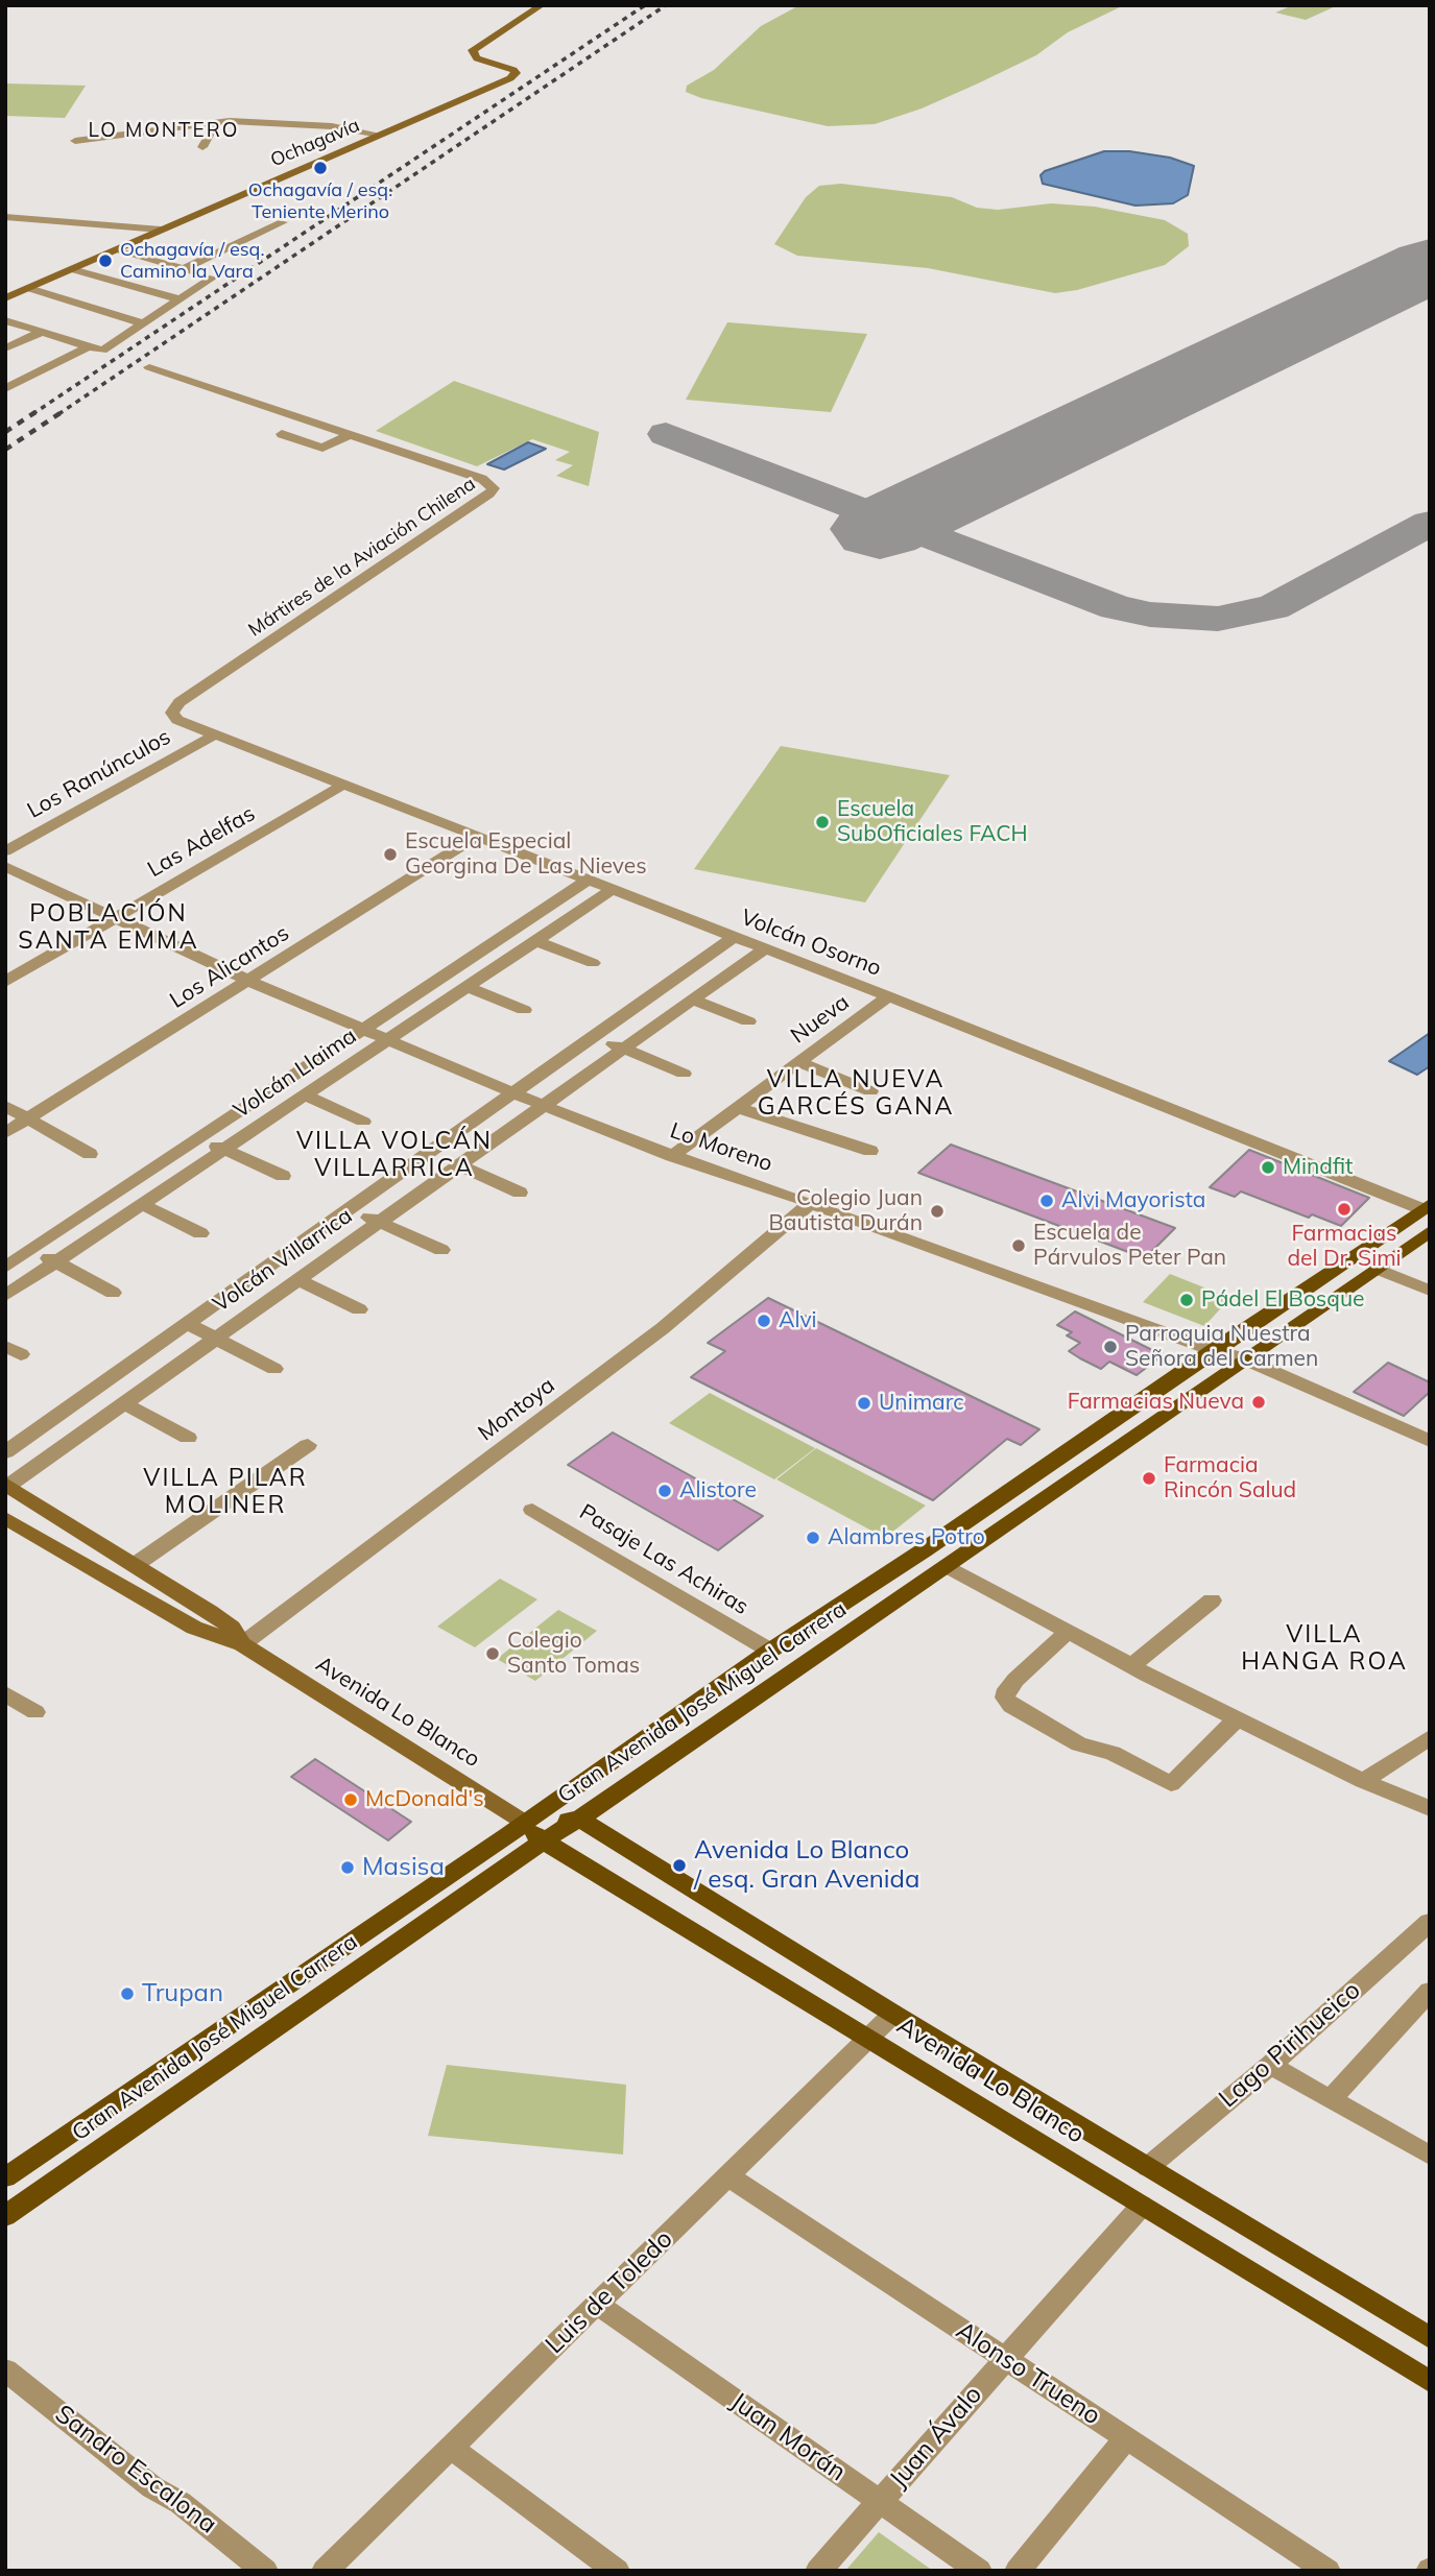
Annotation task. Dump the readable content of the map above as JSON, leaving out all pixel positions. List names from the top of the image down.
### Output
{
  "streets": {
    "main road": ["Ochagavía", "Gran Avenida José Miguel Carrera", "Avenida Lo Blanco"],
    "street": [
      "Mártires de la Aviación Chilena",
      "Los Ranúnculos",
      "Las Adelfas",
      "Volcán Osorno",
      "Los Alicantos",
      "Nueva",
      "Volcán Llaima",
      "Lo Moreno",
      "Volcán Villarrica",
      "Montoya",
      "Pasaje Las Achiras",
      "Lago Pirihueico",
      "Luis de Toledo",
      "Alonso Trueno",
      "Juan Morán",
      "Juan Ávalo",
      "Sandro Escalona"
    ]
  },
  "crossings": [
    ["Mártires de la Aviación Chilena", "Volcán Osorno"],
    ["Los Ranúnculos", "Volcán Osorno"],
    ["Las Adelfas", "Volcán Osorno"],
    ["Las Adelfas", "Lo Moreno"],
    ["Volcán Osorno", "Los Alicantos"],
    ["Volcán Osorno", "Nueva"],
    ["Volcán Osorno", "Volcán Llaima"],
    ["Volcán Osorno", "Volcán Villarrica"],
    ["Volcán Osorno", "Gran Avenida José Miguel Carrera"],
    ["Los Alicantos", "Lo Moreno"],
    ["Nueva", "Lo Moreno"],
    ["Volcán Llaima", "Lo Moreno"],
    ["Lo Moreno", "Volcán Villarrica"],
    ["Lo Moreno", "Montoya"],
    ["Lo Moreno", "Gran Avenida José Miguel Carrera"],
    ["Volcán Villarrica", "Avenida Lo Blanco"],
    ["Montoya", "Avenida Lo Blanco"],
    ["Pasaje Las Achiras", "Gran Avenida José Miguel Carrera"],
    ["Gran Avenida José Miguel Carrera", "Avenida Lo Blanco"],
    ["Avenida Lo Blanco", "Lago Pirihueico"],
    ["Avenida Lo Blanco", "Luis de Toledo"],
    ["Avenida Lo Blanco", "Juan Ávalo"],
    ["Luis de Toledo", "Alonso Trueno"],
    ["Luis de Toledo", "Juan Morán"],
    ["Alonso Trueno", "Juan Ávalo"],
    ["Juan Morán", "Juan Ávalo"]
  ],
  "districts": [
    "LO MONTERO",
    "POBLACIÓN SANTA EMMA",
    "VILLA NUEVA GARCÉS GANA",
    "VILLA VOLCÁN VILLARRICA",
    "VILLA PILAR MOLINER",
    "VILLA HANGA ROA"
  ],
  "places": [
    "Ochagavía / esq. Teniente Merino",
    "Ochagavía / esq. Camino la Vara",
    "Escuela SubOficiales FACH",
    "Escuela Especial Georgina De Las Nieves",
    "Mindfit",
    "Alvi Mayorista",
    "Farmacias del Dr. Simi",
    "Colegio Juan Bautista Durán",
    "Escuela de Párvulos Peter Pan",
    "Pádel El Bosque",
    "Alvi",
    "Parroquia Nuestra Señora del Carmen",
    "Farmacias Nueva",
    "Unimarc",
    "Farmacia Rincón Salud",
    "Alistore",
    "Alambres Potro",
    "Colegio Santo Tomas",
    "McDonald's",
    "Avenida Lo Blanco / esq. Gran Avenida",
    "Masisa",
    "Trupan"
  ]
}
